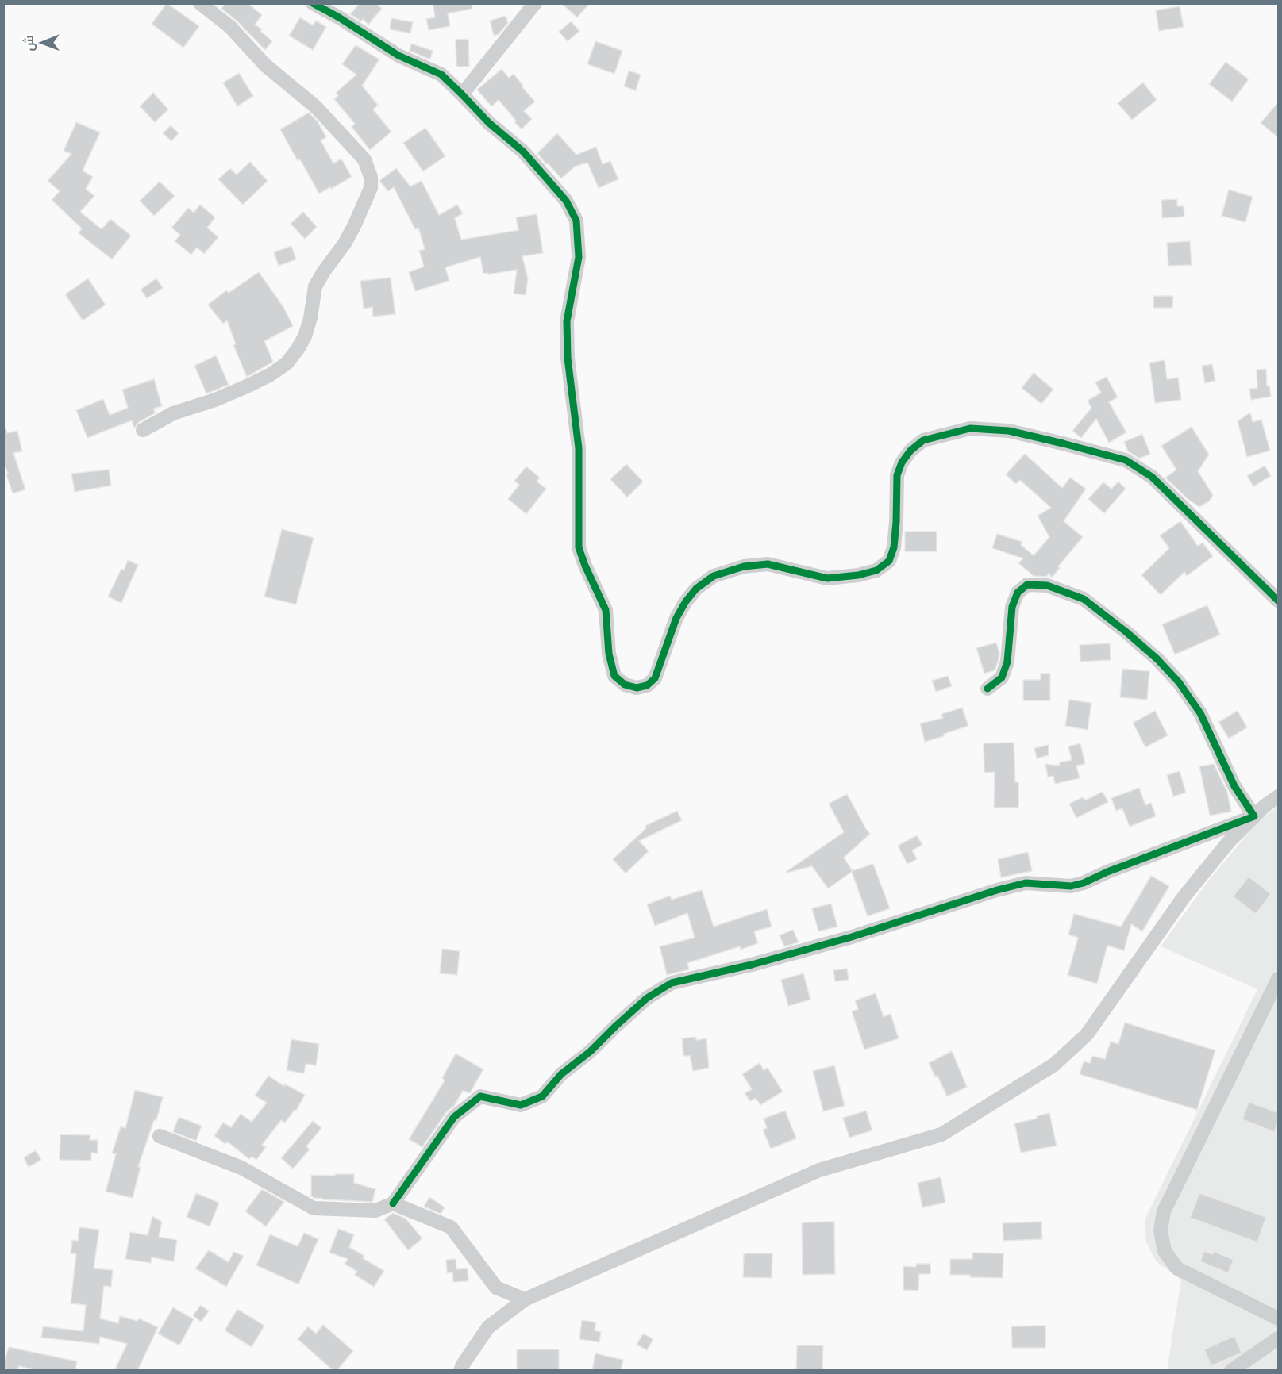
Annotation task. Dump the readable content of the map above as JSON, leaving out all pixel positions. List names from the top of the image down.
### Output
{
  "north": "left"
}
